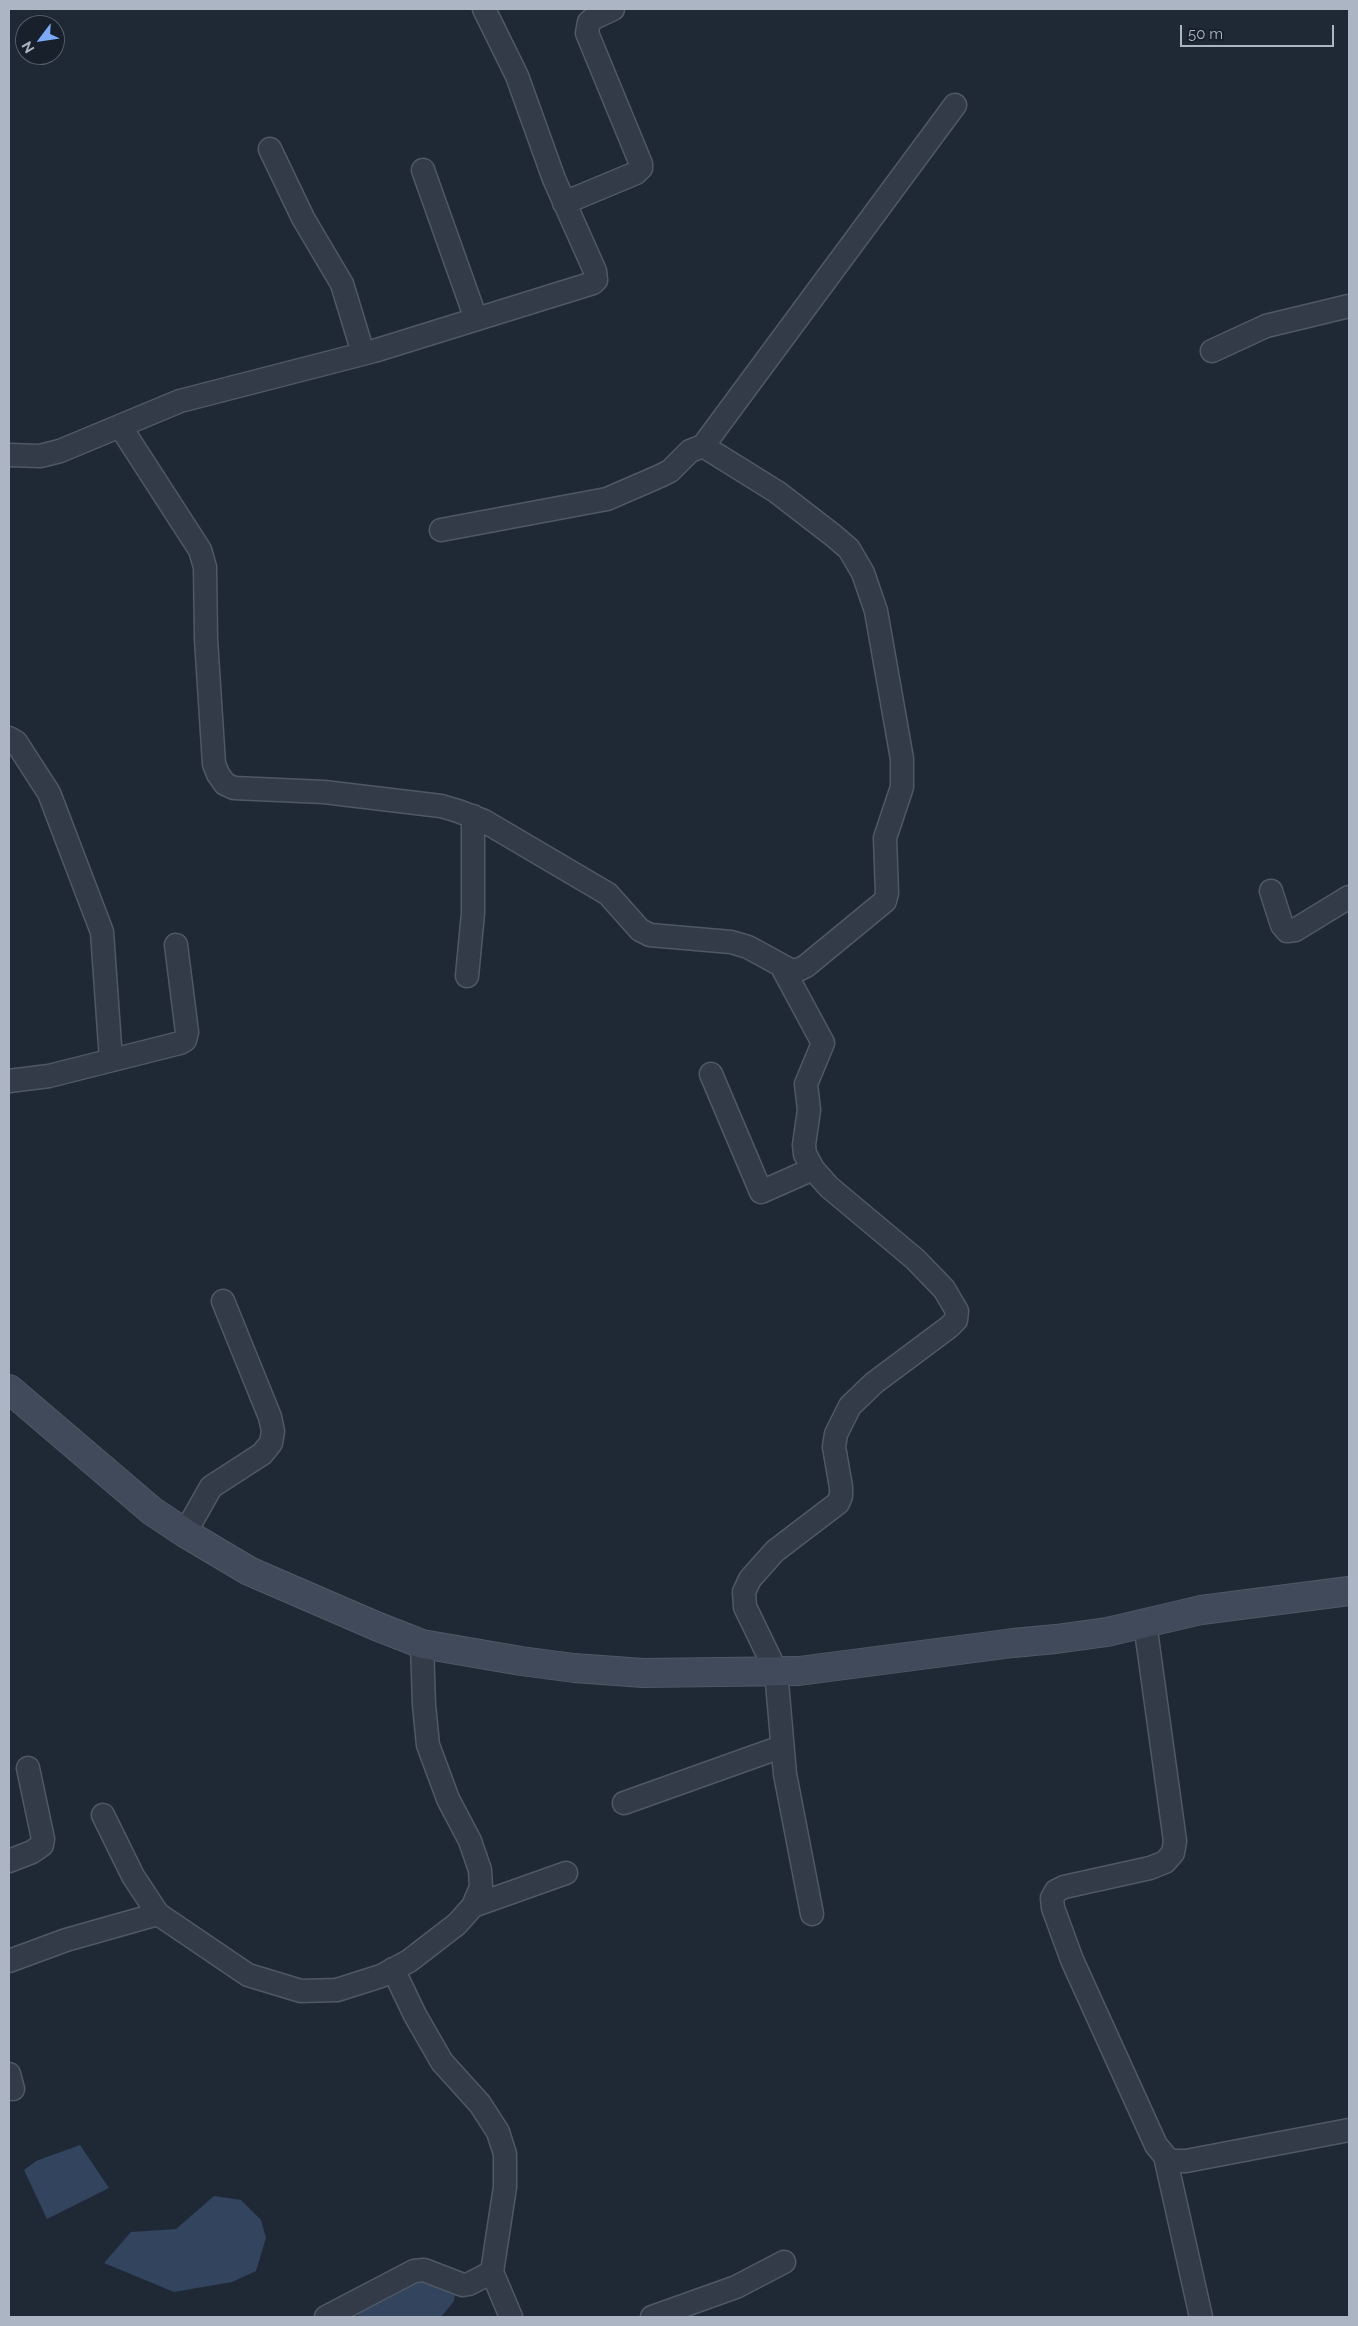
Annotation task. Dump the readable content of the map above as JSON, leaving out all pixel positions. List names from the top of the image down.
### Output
{
  "scale_bar": "50 m",
  "north": "bottom left"
}
